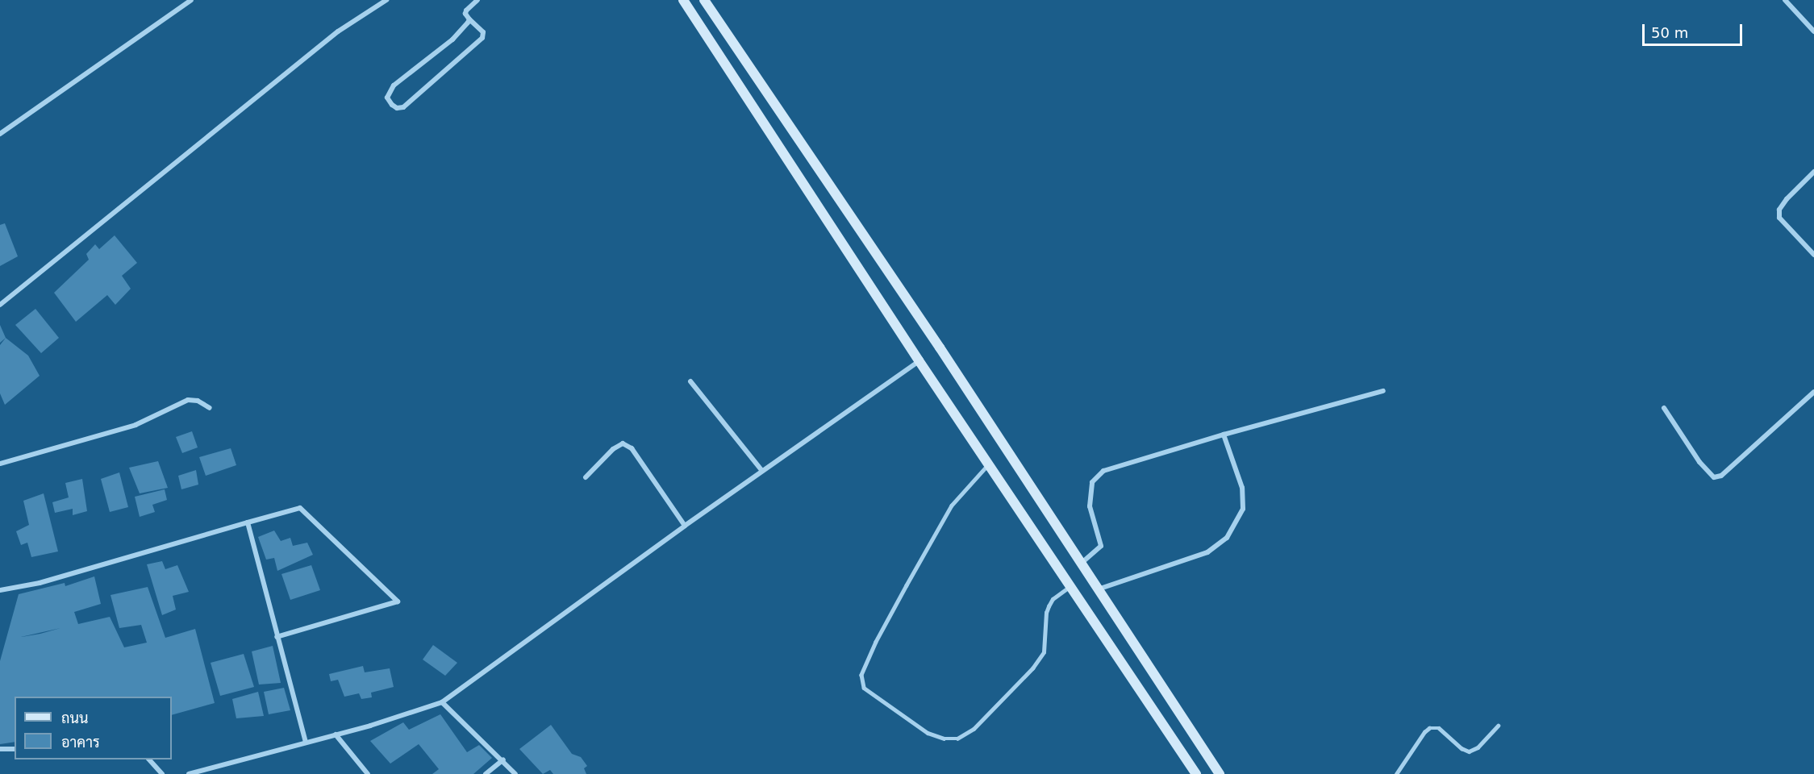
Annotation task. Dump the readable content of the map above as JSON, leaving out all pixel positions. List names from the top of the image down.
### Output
{
  "legend": ["ถนน", "อาคาร"],
  "scale_bar": "50 m"
}
